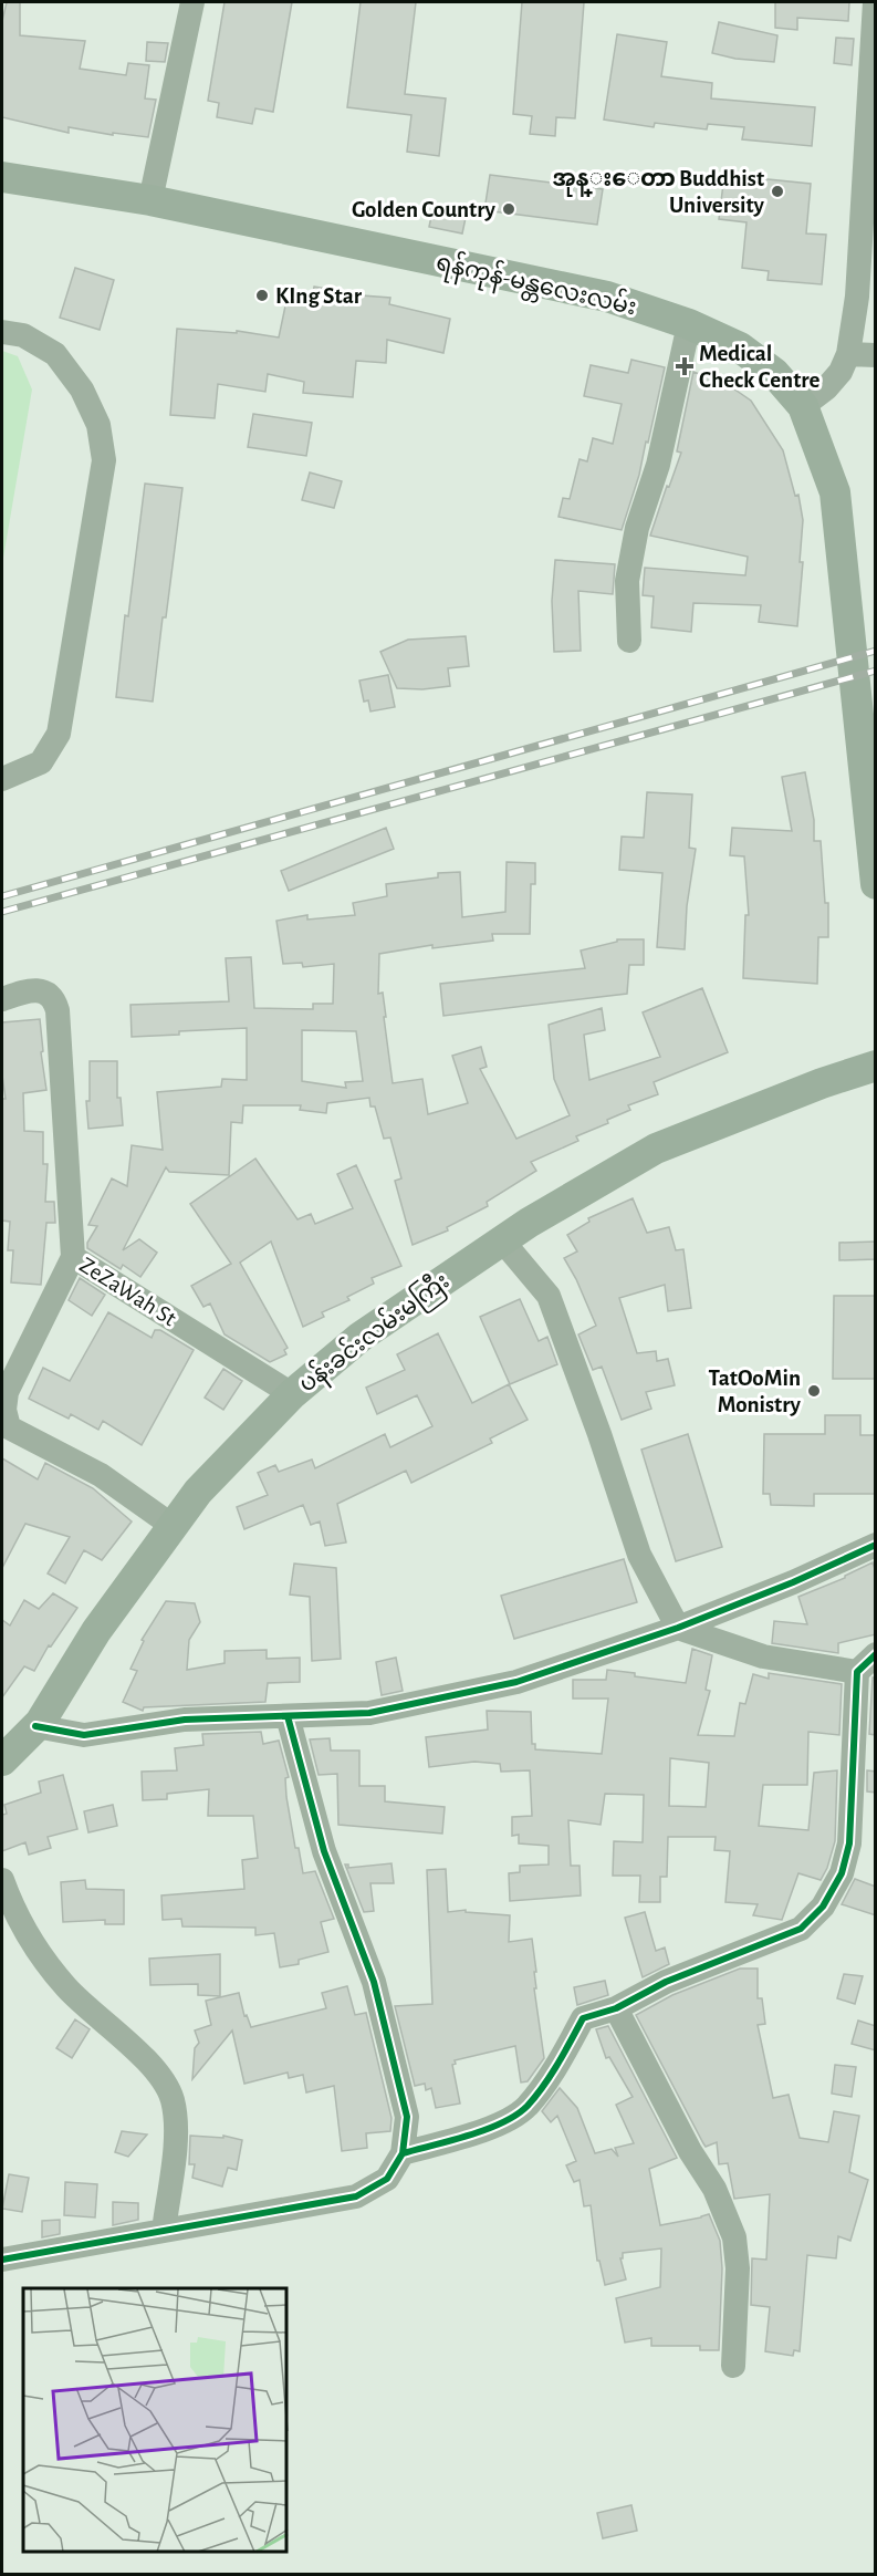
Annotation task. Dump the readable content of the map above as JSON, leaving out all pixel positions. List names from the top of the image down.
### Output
{
  "streets": {
    "main road": ["ရန်ကုန်-မန္တလေးလမ်း", "ပန်းခင်းလမ်းမကြီး"],
    "street": ["ZeZaWah St"]
  },
  "crossings": [
    ["ZeZaWah St", "ပန်းခင်းလမ်းမကြီး"]
  ],
  "places": {
    "other": [
      "အုန္းေတာ Buddhist University",
      "Golden Country",
      "KIng Star",
      "TatOoMin Monistry"
    ],
    "health": ["Medical Check Centre"]
  }
}
